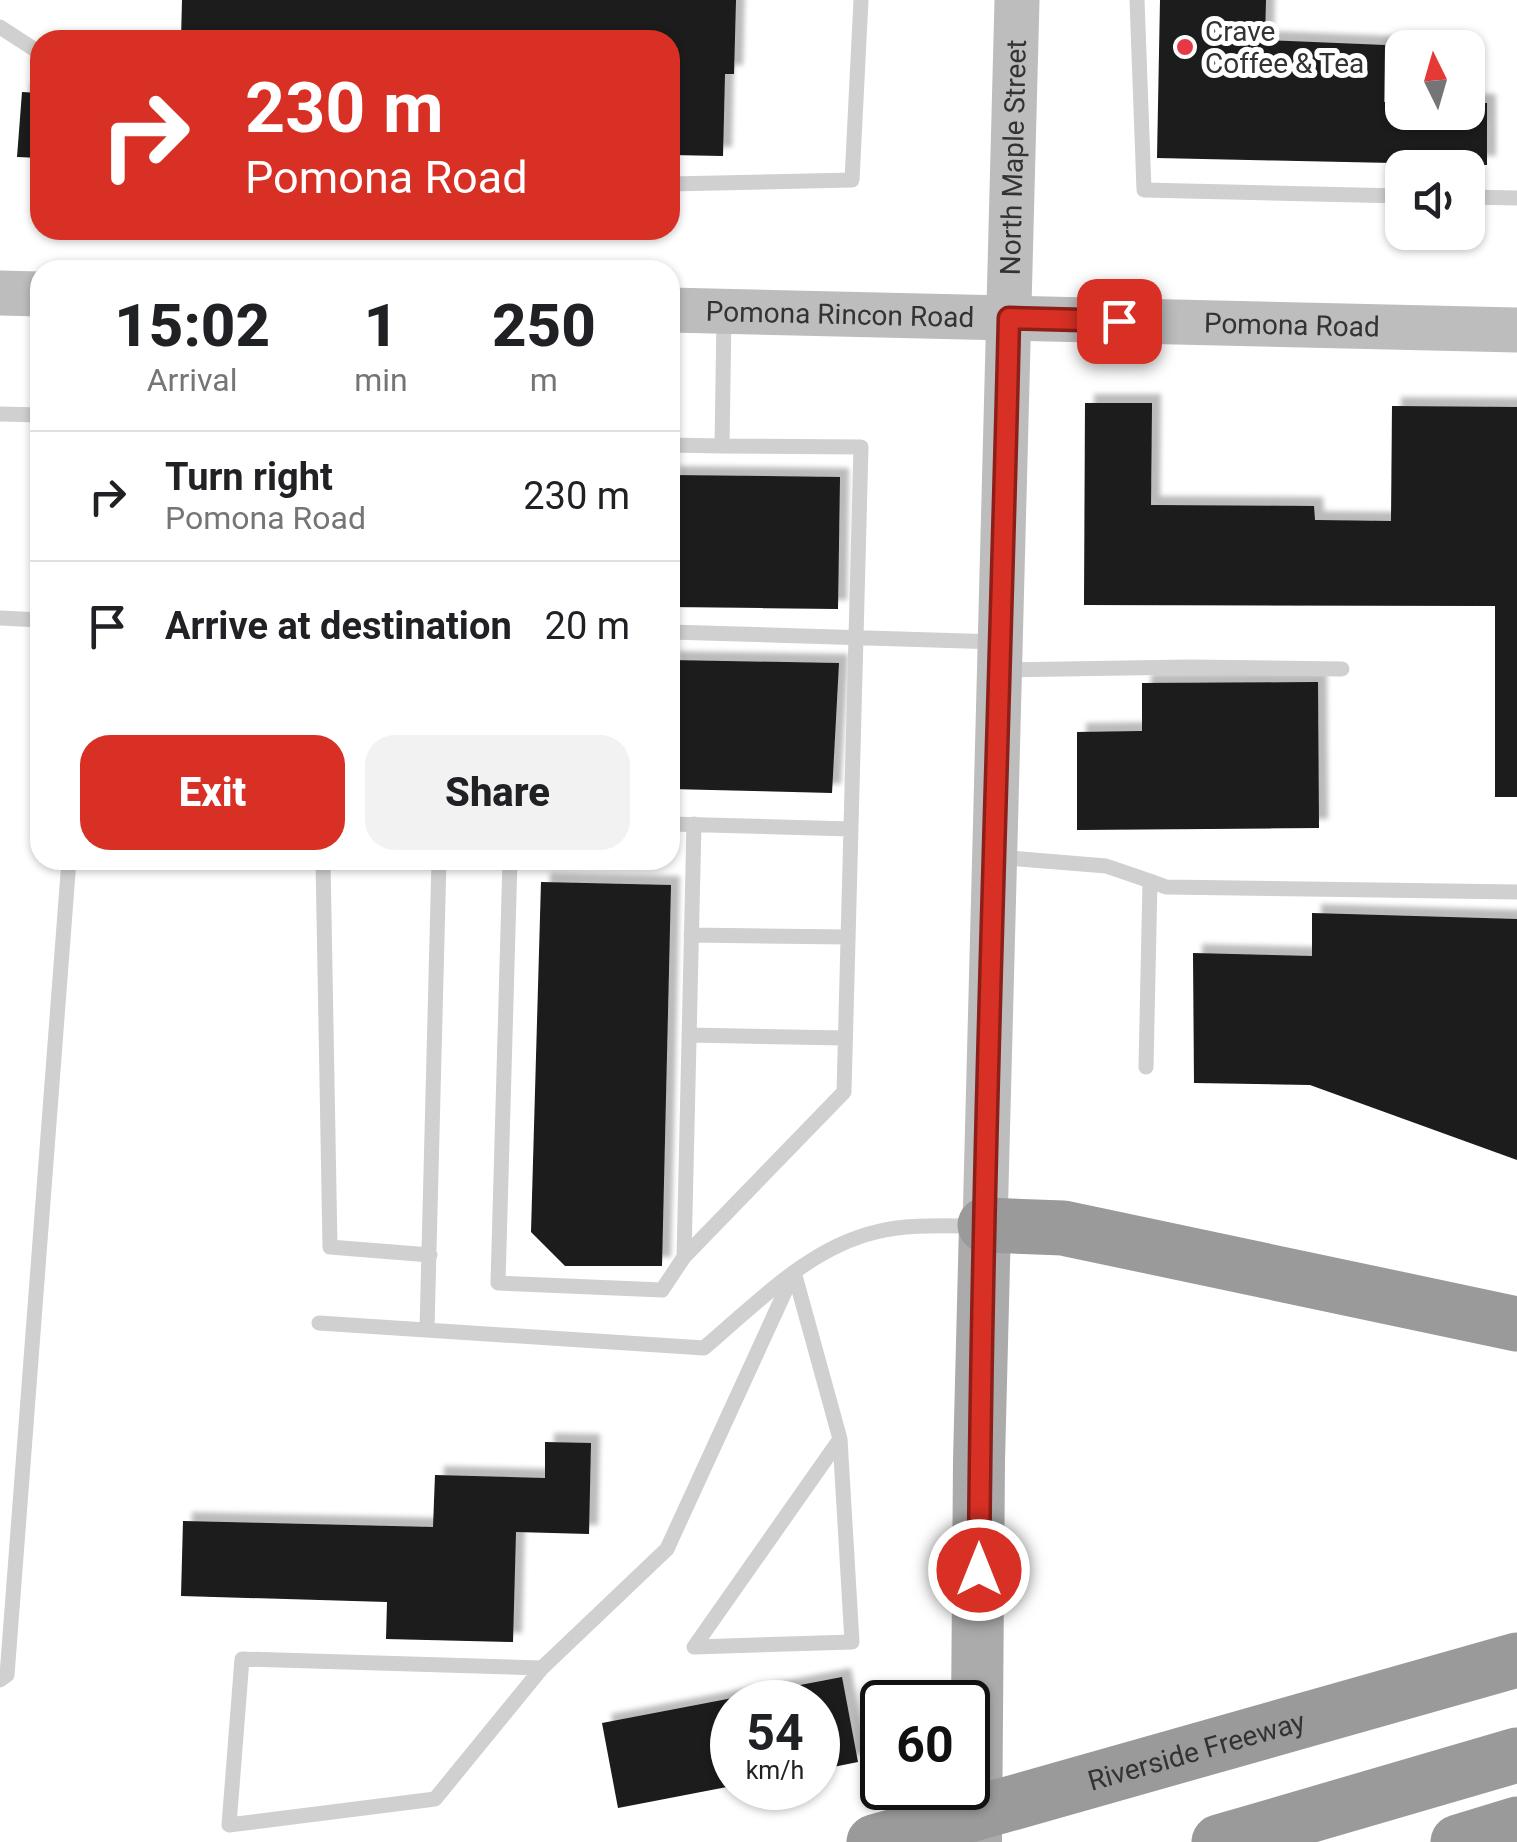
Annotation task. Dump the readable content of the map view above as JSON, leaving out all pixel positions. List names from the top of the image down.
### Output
{
  "streets": {
    "highway": ["Riverside Freeway"],
    "main road": ["North Maple Street", "Pomona Rincon Road", "Pomona Road"]
  },
  "crossings": [
    ["North Maple Street", "Pomona Rincon Road"],
    ["North Maple Street", "Pomona Road"],
    ["Pomona Rincon Road", "Pomona Road"]
  ],
  "places": ["Crave Coffee & Tea"],
  "north": "top",
  "page": {
    "turn": ["230 m", "Pomona Road"],
    "eta": [
      "15:02",
      "Arrival",
      "1",
      "min",
      "250",
      "m"
    ],
    "list": [
      {
        "name": "Turn right",
        "note": "Pomona Road",
        "value": "230 m"
      },
      {
        "name": "Arrive at destination",
        "value": "20 m"
      }
    ],
    "buttons": ["Exit", "Share"],
    "speed": "54 km/h",
    "limit": "60"
  }
}
